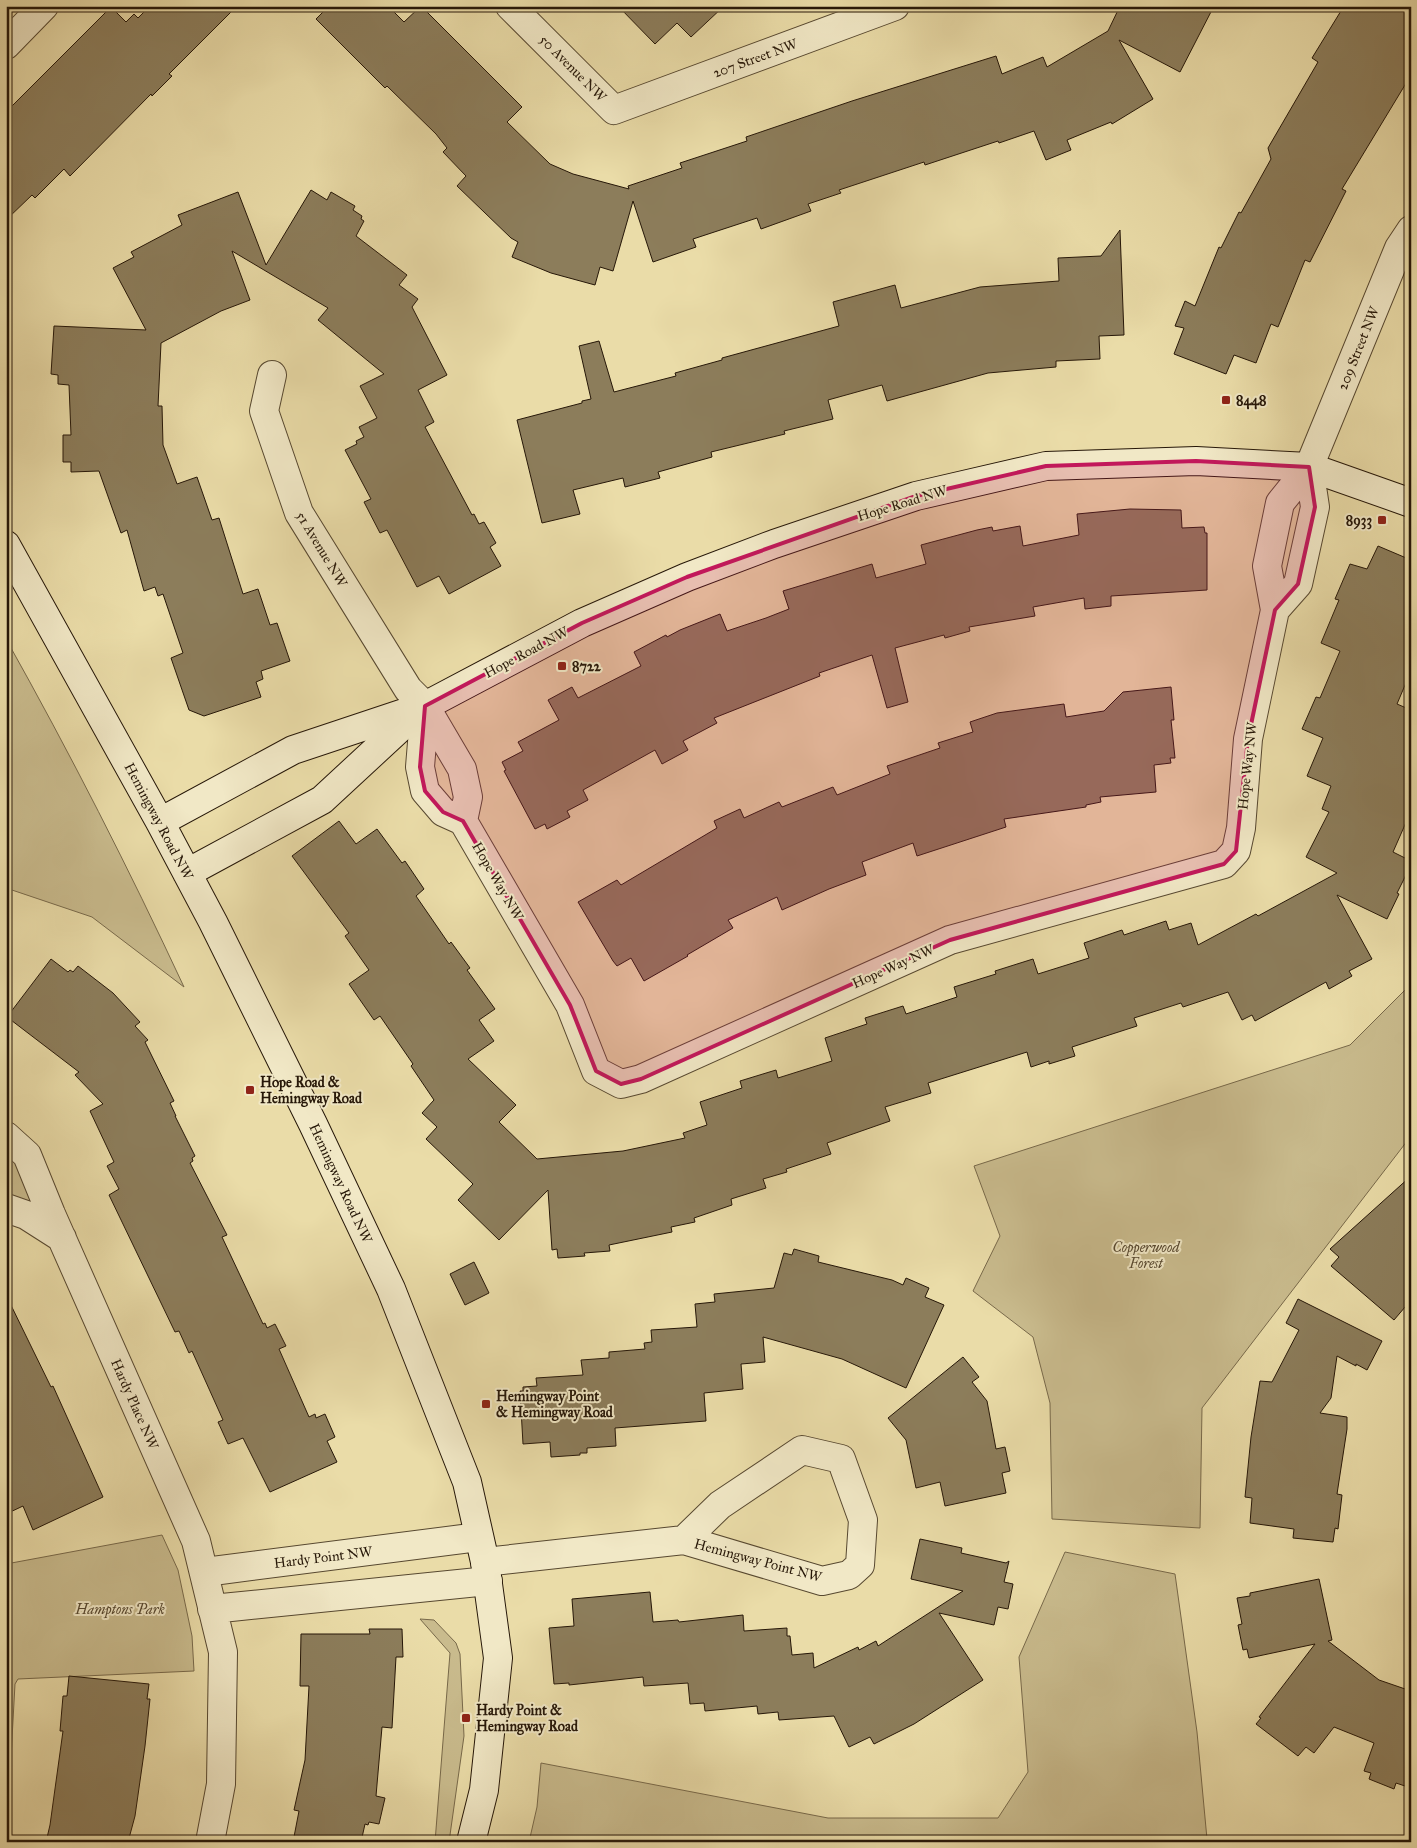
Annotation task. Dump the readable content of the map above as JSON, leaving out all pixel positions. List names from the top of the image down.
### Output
{
  "streets": {
    "street": [
      "207 Street NW",
      "50 Avenue NW",
      "209 Street NW",
      "Hope Road NW",
      "51 Avenue NW",
      "Hope Way NW",
      "Hemingway Road NW",
      "Hardy Place NW",
      "Hardy Point NW",
      "Hemingway Point NW"
    ]
  },
  "crossings": [
    ["207 Street NW", "50 Avenue NW"],
    ["209 Street NW", "Hope Road NW"],
    ["209 Street NW", "Hope Way NW"],
    ["Hope Road NW", "51 Avenue NW"],
    ["Hope Road NW", "Hope Way NW"],
    ["Hope Road NW", "Hemingway Road NW"],
    ["Hemingway Road NW", "Hardy Point NW"],
    ["Hemingway Road NW", "Hemingway Point NW"],
    ["Hardy Place NW", "Hardy Point NW"],
    ["Hardy Point NW", "Hemingway Point NW"]
  ],
  "parks": ["Copperwood Forest", "Hamptons Park"],
  "places": {
    "transit": [
      "8448",
      "8933",
      "8722",
      "Hope Road & Hemingway Road",
      "Hemingway Point & Hemingway Road",
      "Hardy Point & Hemingway Road"
    ]
  }
}
